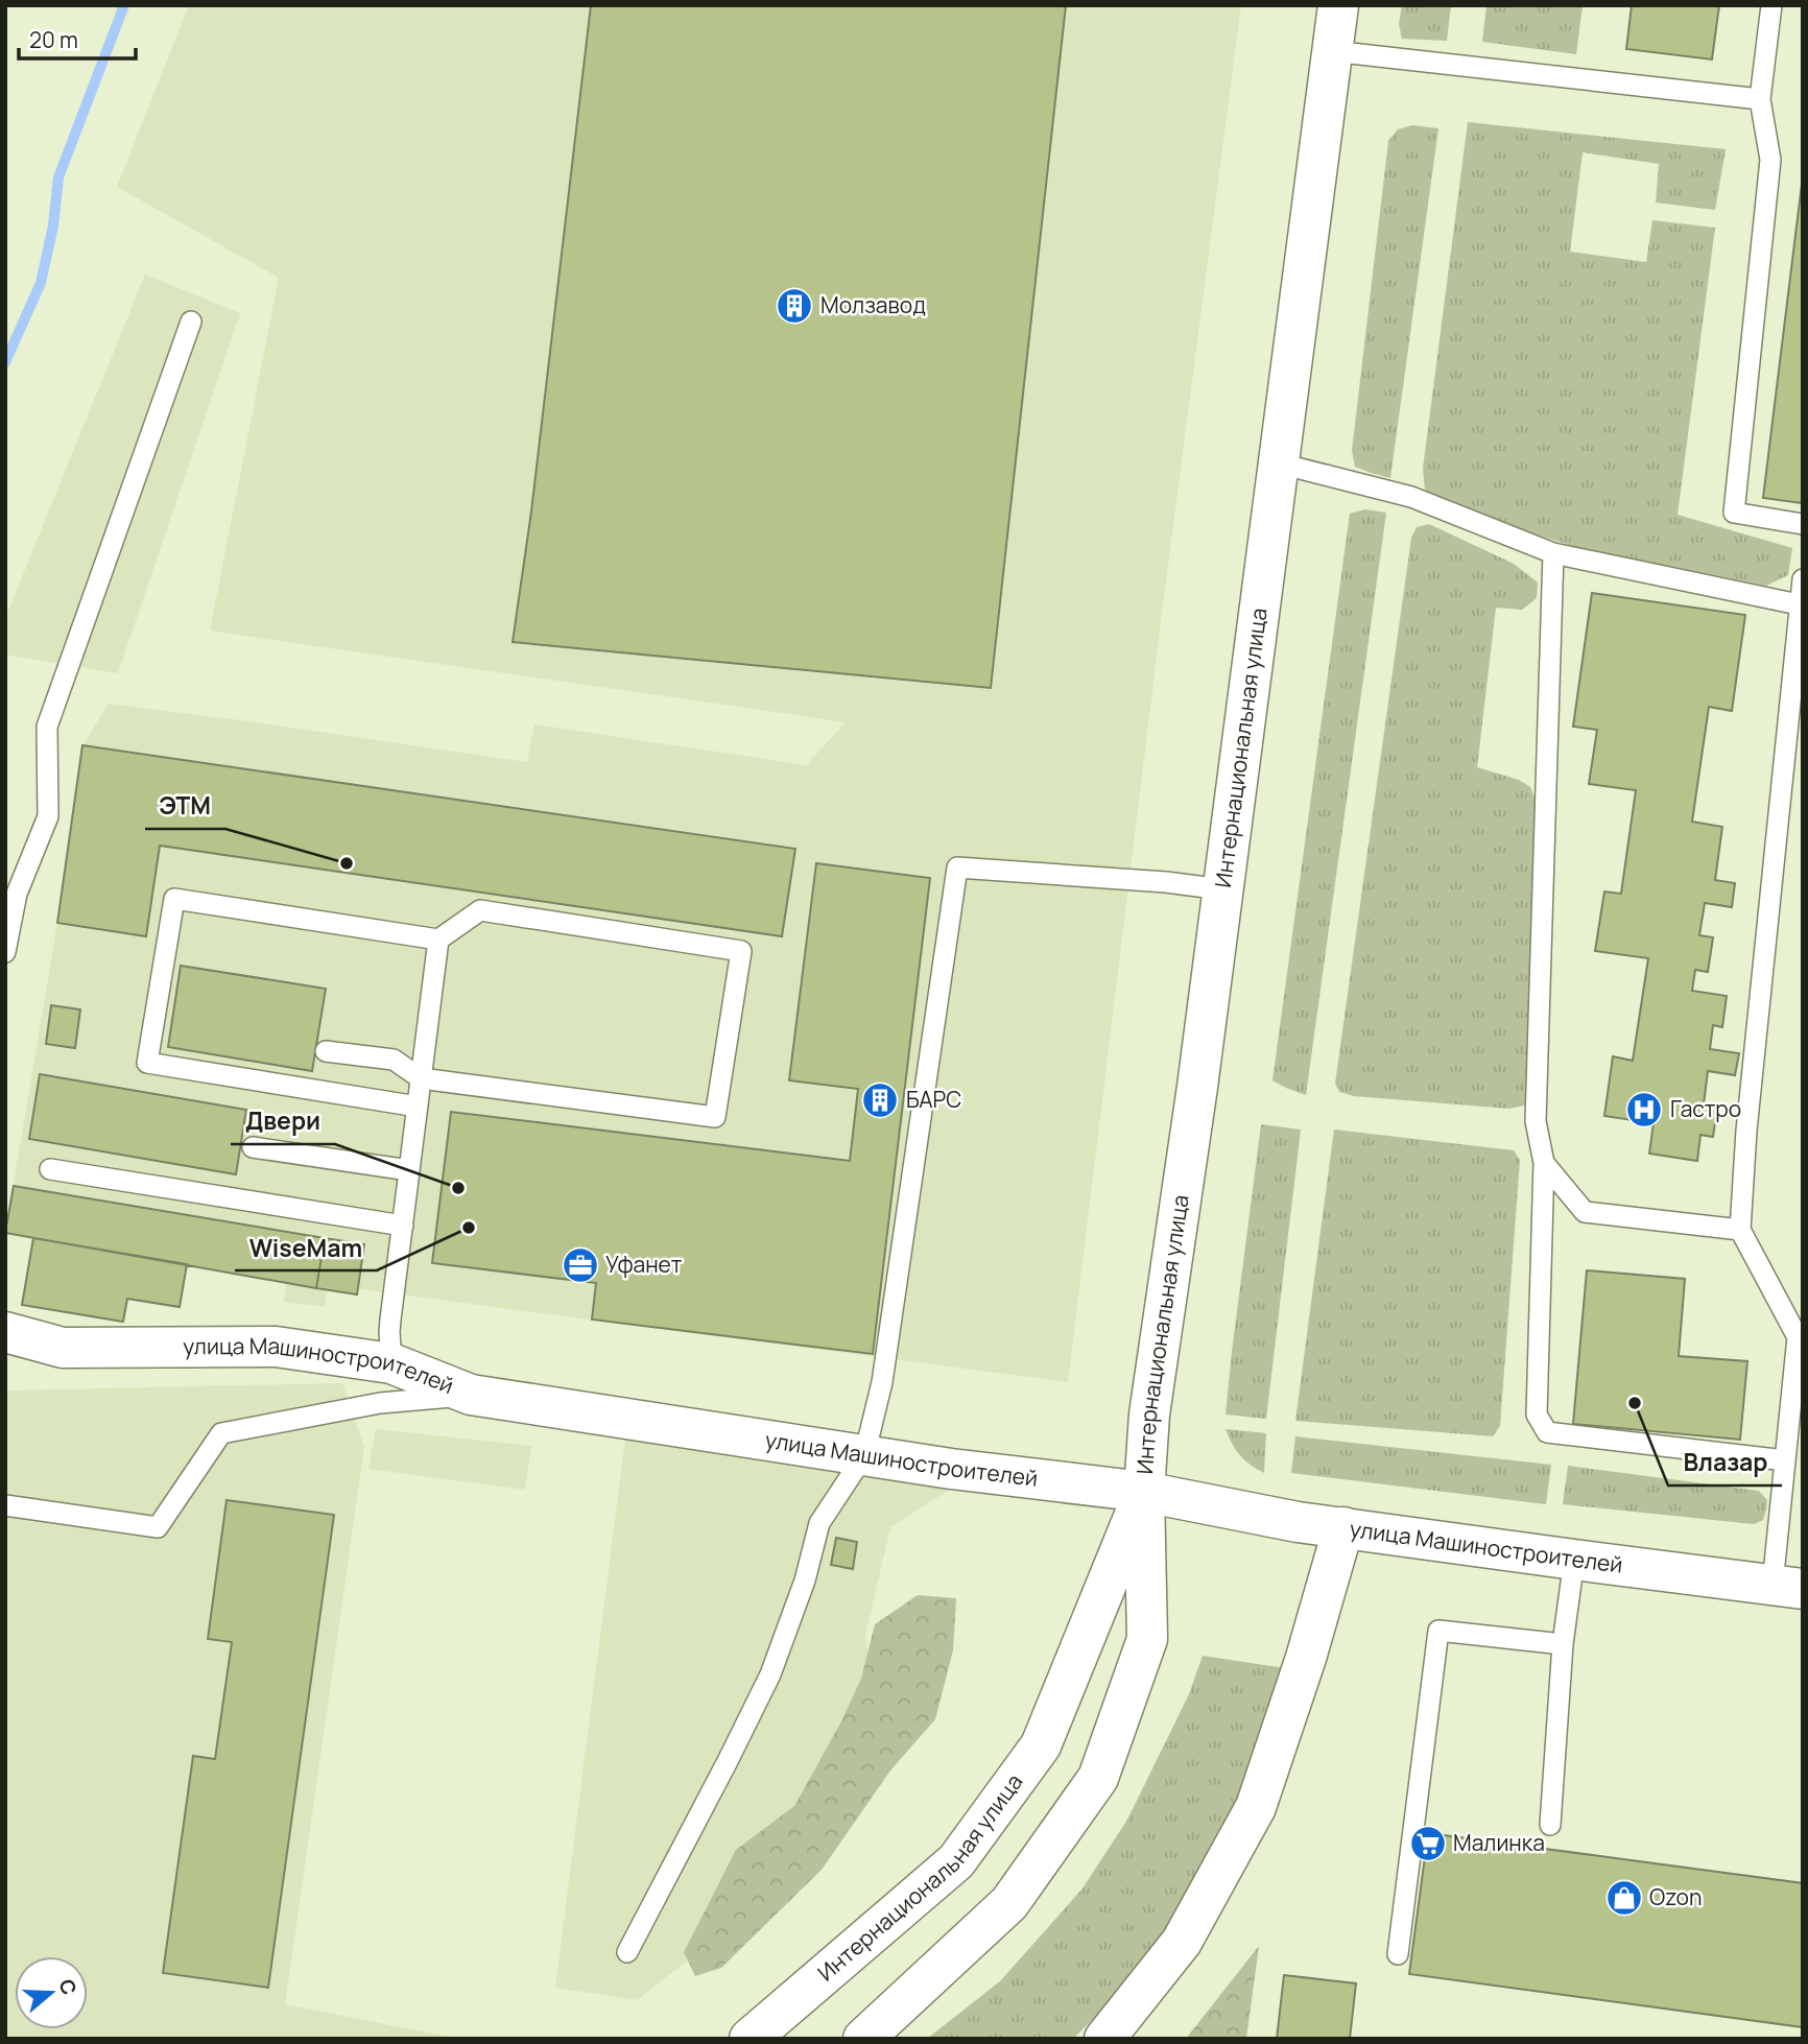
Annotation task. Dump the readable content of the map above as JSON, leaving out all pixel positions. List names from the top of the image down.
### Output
{
  "streets": {
    "main road": ["Интернациональная улица", "улица Машиностроителей"]
  },
  "crossings": [
    ["Интернациональная улица", "улица Машиностроителей"]
  ],
  "places": {
    "building": ["Молзавод", "БАРС"],
    "other": [
      "ЭТМ",
      "Двери",
      "WiseMam",
      "Влазар"
    ],
    "hospital": ["Гастро"],
    "office": ["Уфанет"],
    "supermarket": ["Малинка"],
    "shop": ["Ozon"]
  },
  "scale_bar": "20 m",
  "north": "right"
}
